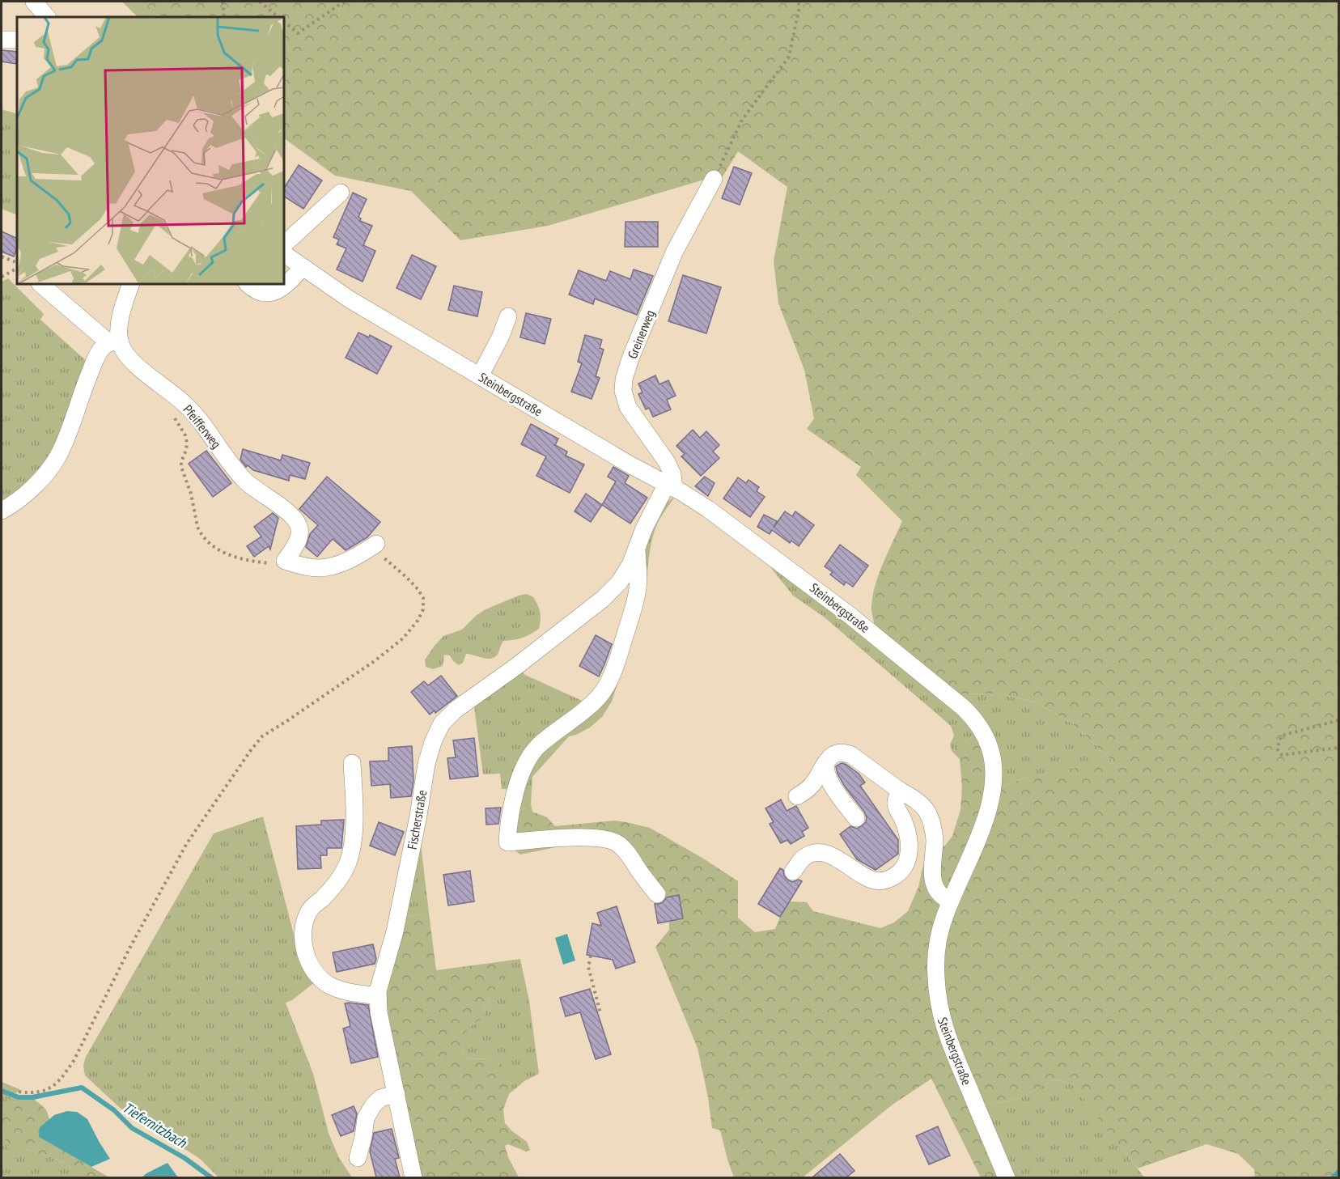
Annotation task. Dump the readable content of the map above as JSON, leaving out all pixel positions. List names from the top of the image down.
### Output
{
  "streets": {
    "street": [
      "Greinerweg",
      "Steinbergstraße",
      "Pfeifferweg",
      "Fischerstraße"
    ]
  },
  "crossings": [
    ["Greinerweg", "Steinbergstraße"],
    ["Greinerweg", "Fischerstraße"],
    ["Steinbergstraße", "Fischerstraße"]
  ],
  "water": ["Tiefernitzbach"]
}
